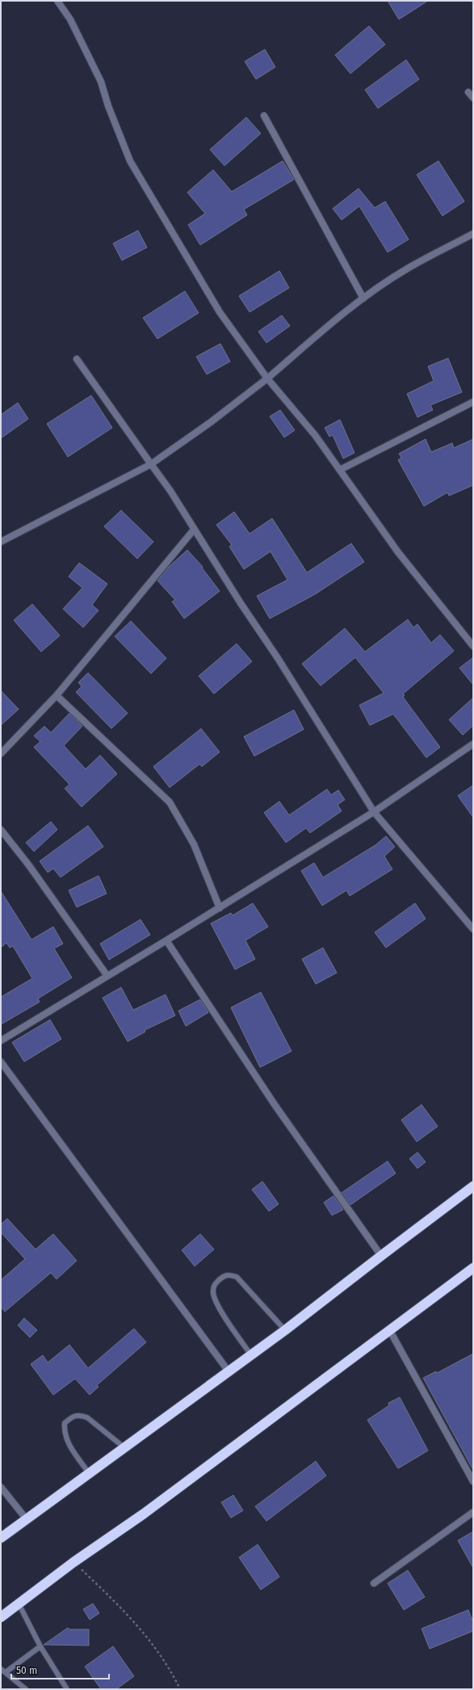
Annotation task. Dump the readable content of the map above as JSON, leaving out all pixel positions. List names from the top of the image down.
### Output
{
  "scale_bar": "50 m"
}
